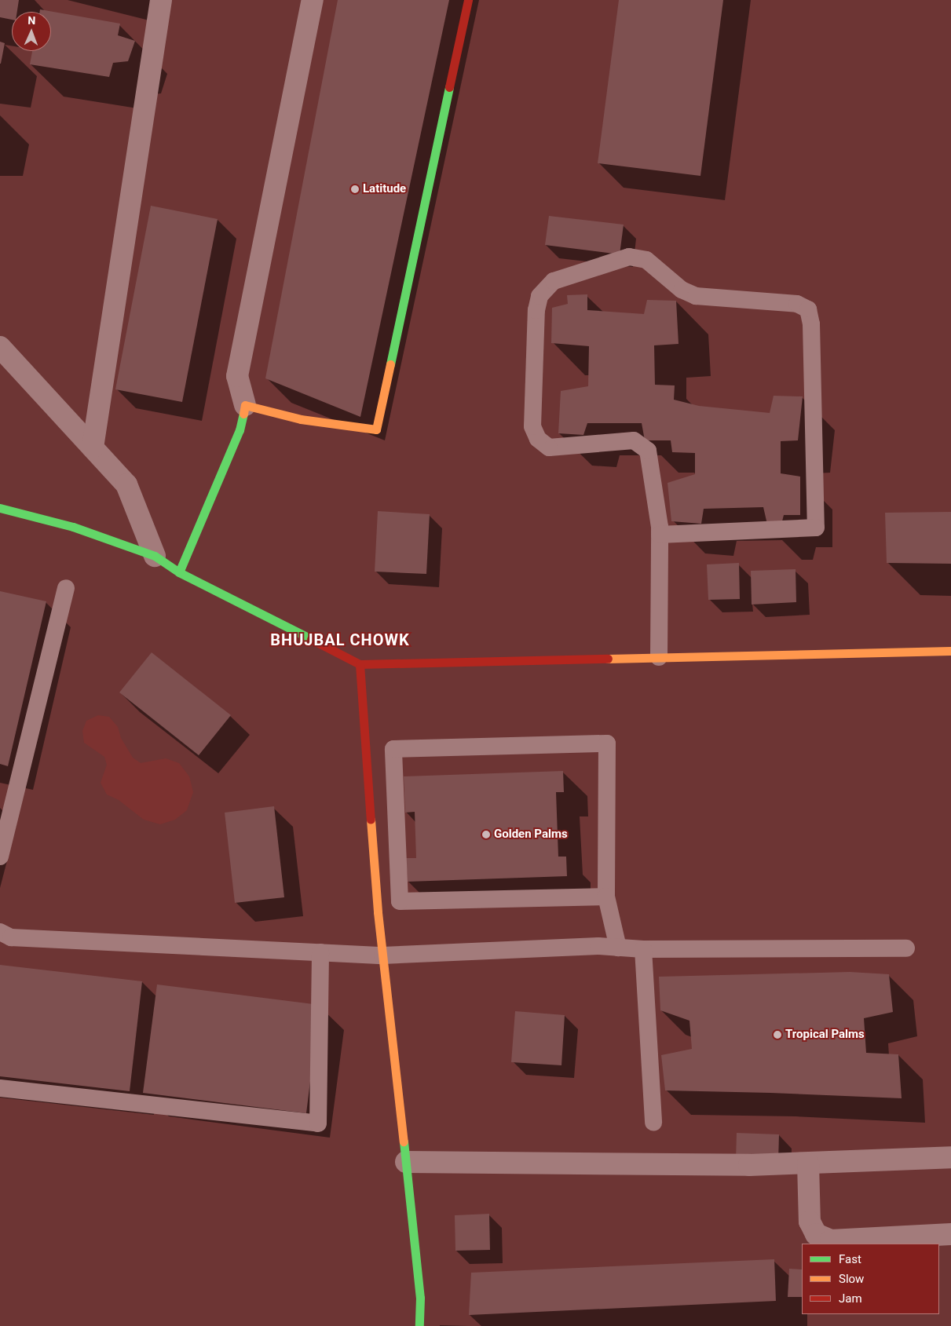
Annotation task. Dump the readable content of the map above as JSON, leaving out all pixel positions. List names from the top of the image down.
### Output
{
  "districts": ["BHUJBAL CHOWK"],
  "places": ["Latitude", "Golden Palms", "Tropical Palms"],
  "legend": ["Fast", "Slow", "Jam"],
  "north": "top"
}
